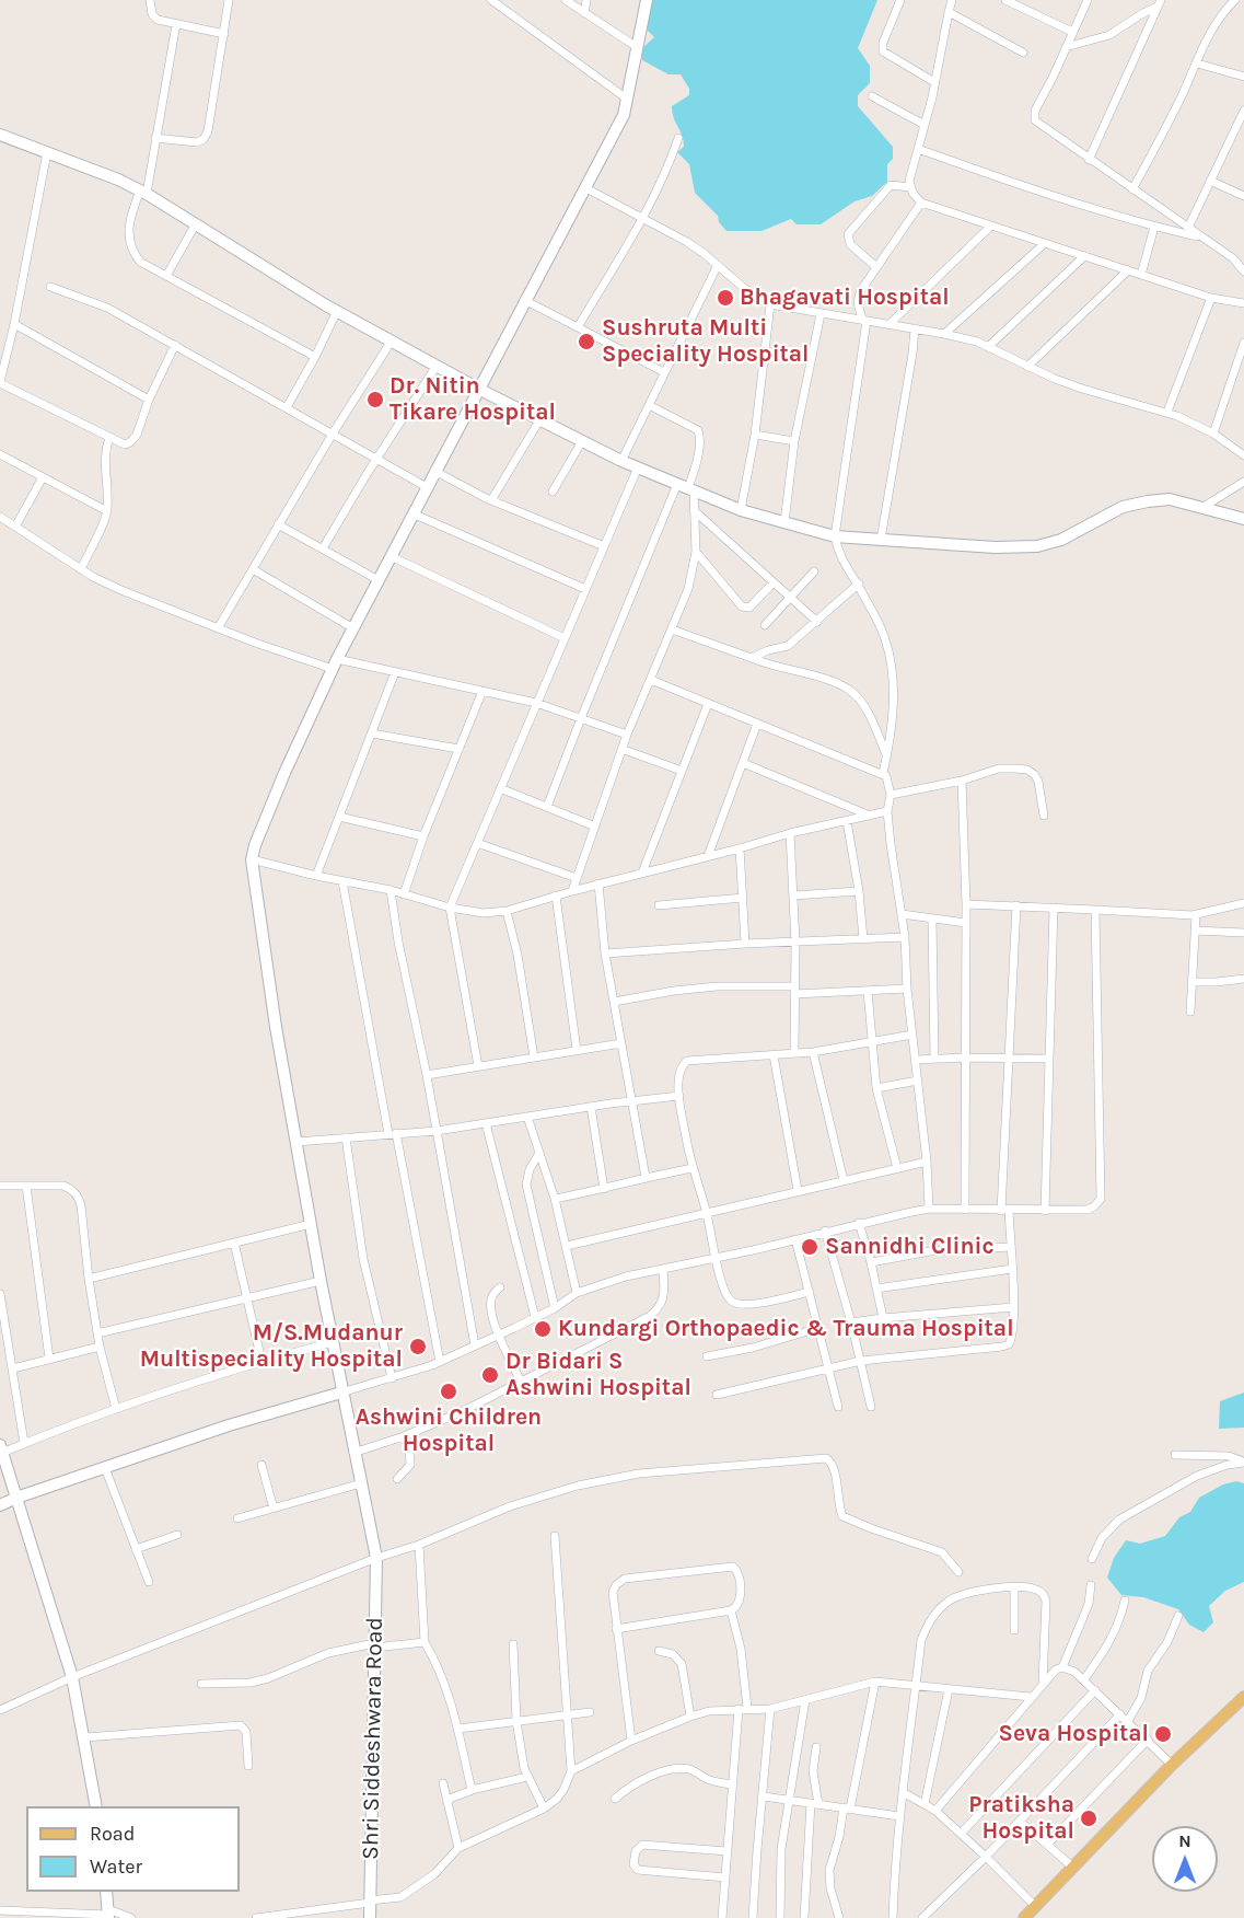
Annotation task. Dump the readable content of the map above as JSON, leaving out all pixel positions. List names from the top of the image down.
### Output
{
  "streets": {
    "street": ["Shri Siddeshwara Road"]
  },
  "places": [
    "Bhagavati Hospital",
    "Sushruta Multi Speciality Hospital",
    "Dr. Nitin Tikare Hospital",
    "Sannidhi Clinic",
    "Kundargi Orthopaedic & Trauma Hospital",
    "M/S.Mudanur Multispeciality Hospital",
    "Dr Bidari S Ashwini Hospital",
    "Ashwini Children Hospital",
    "Seva Hospital",
    "Pratiksha Hospital"
  ],
  "legend": ["Road", "Water"],
  "north": "top"
}
